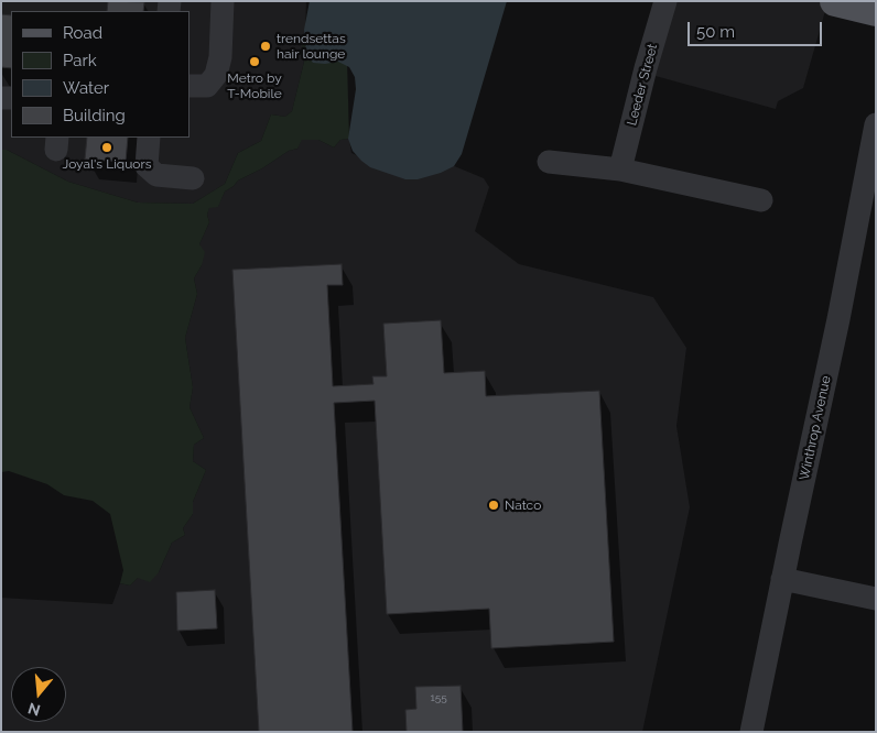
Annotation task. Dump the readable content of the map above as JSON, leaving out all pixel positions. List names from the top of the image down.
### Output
{
  "streets": {
    "street": ["Leeder Street", "Winthrop Avenue"]
  },
  "places": [
    "trendsettas hair lounge",
    "Metro by T-Mobile",
    "Joyal's Liquors",
    "Natco"
  ],
  "house_numbers": ["155"],
  "legend": [
    "Road",
    "Park",
    "Water",
    "Building"
  ],
  "scale_bar": "50 m",
  "north": "bottom"
}
